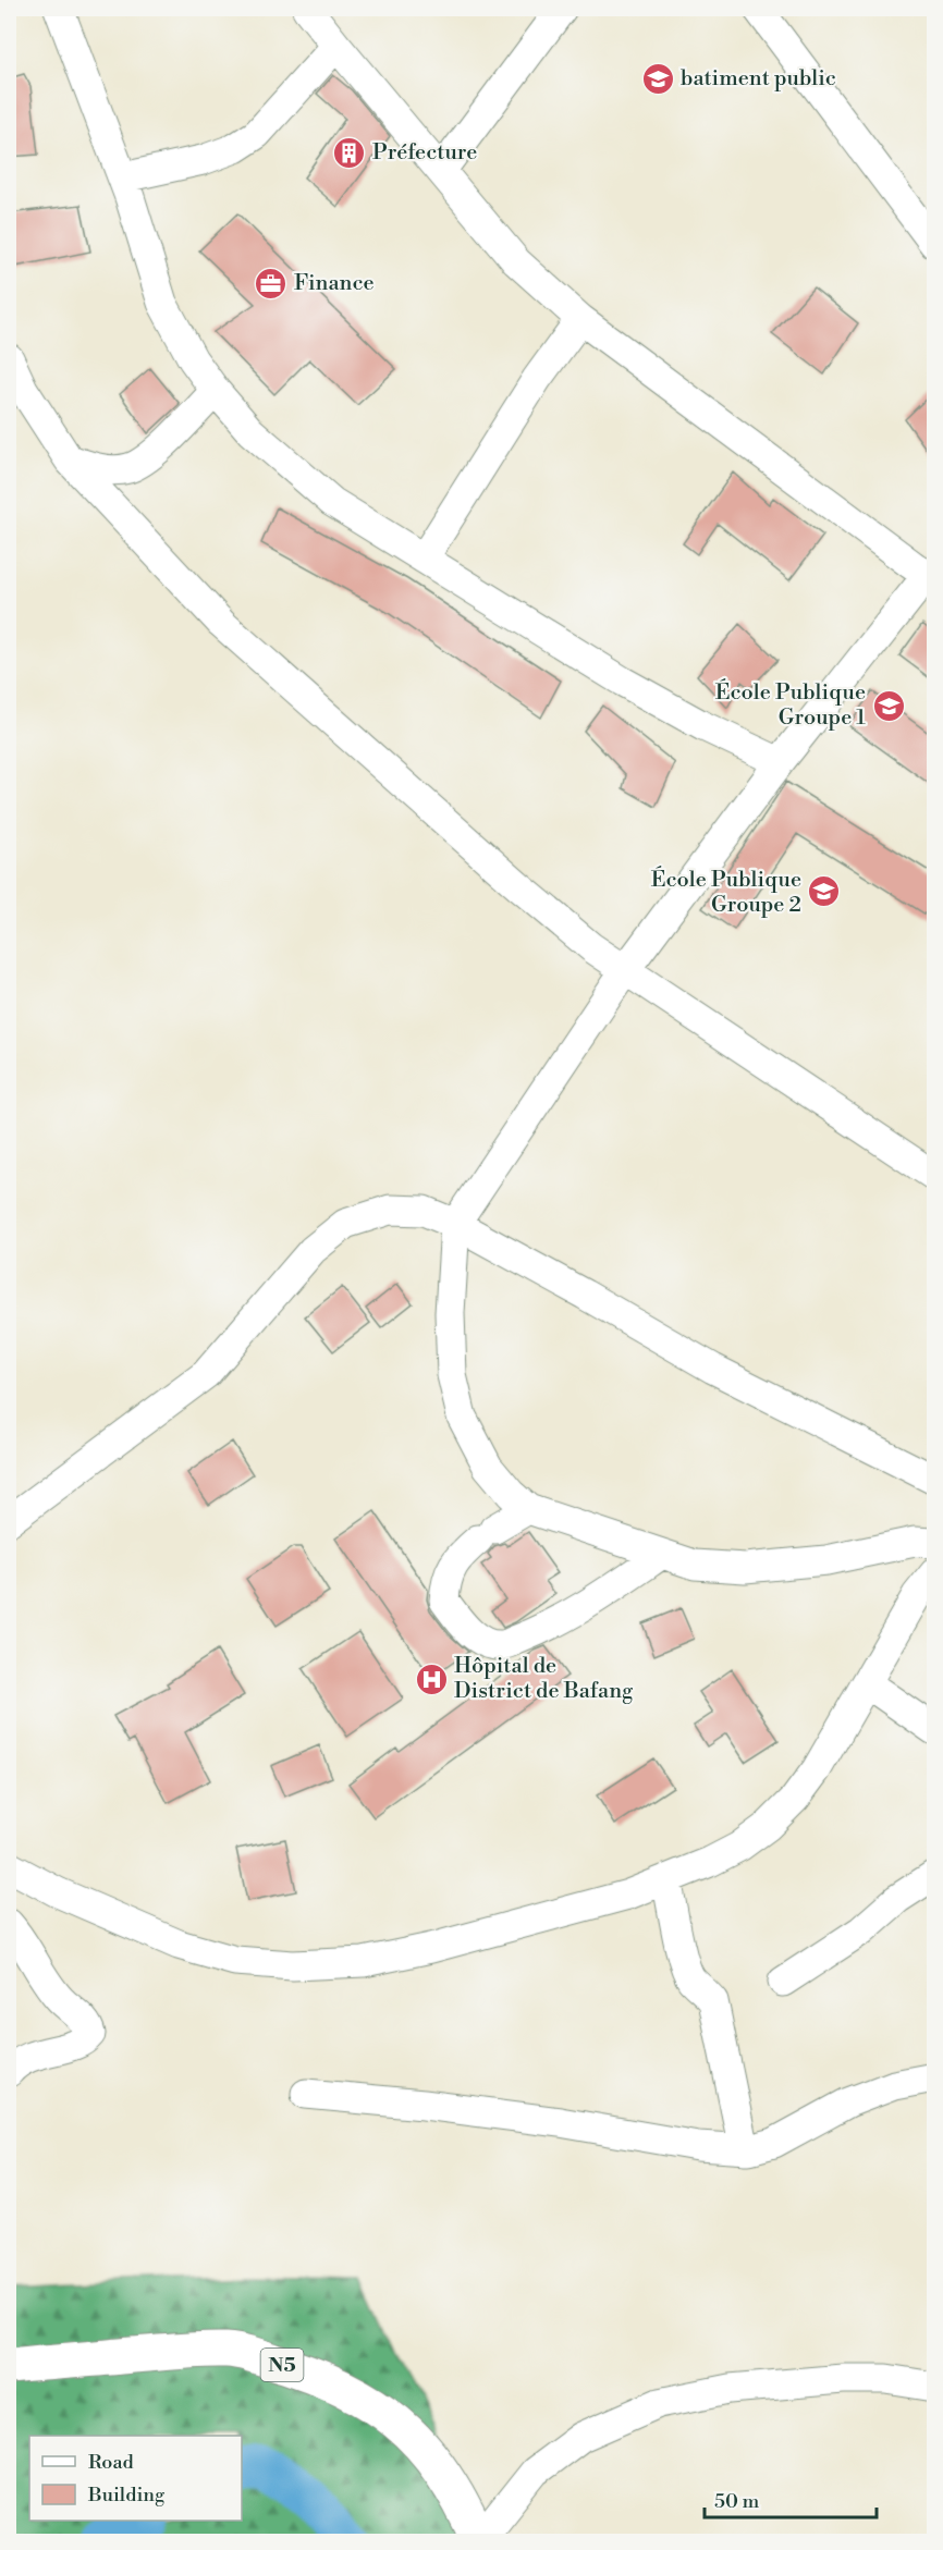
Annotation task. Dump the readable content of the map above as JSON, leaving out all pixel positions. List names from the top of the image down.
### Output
{
  "streets": {
    "highway": ["N5"]
  },
  "places": {
    "school or university": ["batiment public", "École Publique Groupe 1", "École Publique Groupe 2"],
    "building": ["Préfecture"],
    "office": ["Finance"],
    "hospital": ["Hôpital de District de Bafang"]
  },
  "legend": ["Road", "Building"],
  "scale_bar": "50 m"
}
